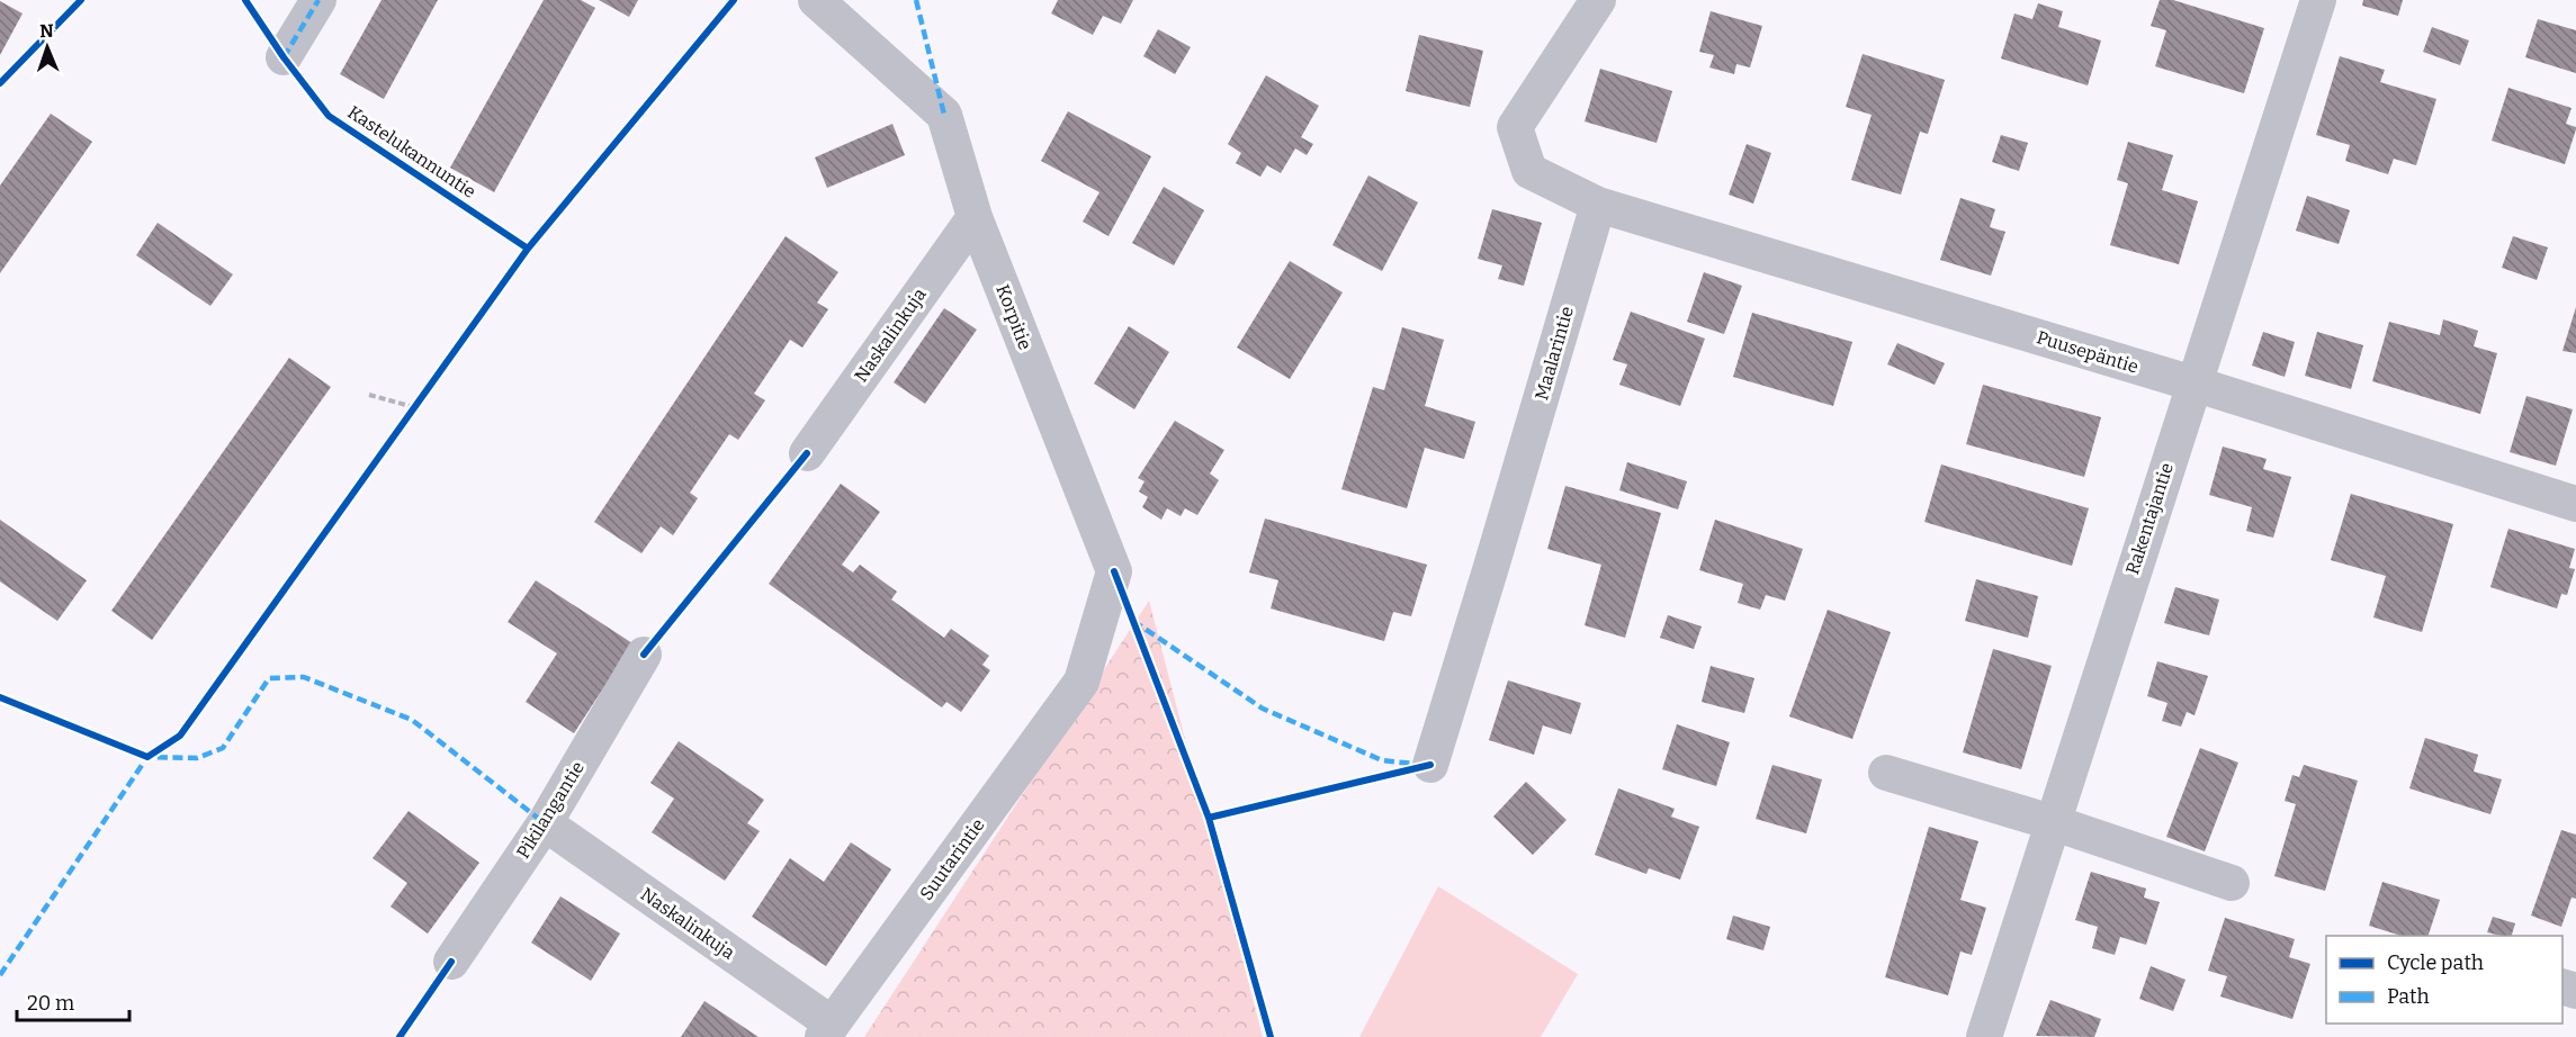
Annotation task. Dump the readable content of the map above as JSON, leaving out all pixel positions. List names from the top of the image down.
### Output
{
  "streets": {
    "street": [
      "Korpitie",
      "Naskalinkuja",
      "Puusepäntie",
      "Maalarintie",
      "Rakentajantie",
      "Pikilangantie",
      "Suutarintie"
    ],
    "cycle path": ["Kastelukannuntie"]
  },
  "crossings": [
    ["Korpitie", "Naskalinkuja"],
    ["Korpitie", "Suutarintie"],
    ["Naskalinkuja", "Pikilangantie"],
    ["Naskalinkuja", "Suutarintie"],
    ["Puusepäntie", "Maalarintie"],
    ["Puusepäntie", "Rakentajantie"]
  ],
  "legend": ["Cycle path", "Path"],
  "scale_bar": "20 m",
  "north": "top"
}
